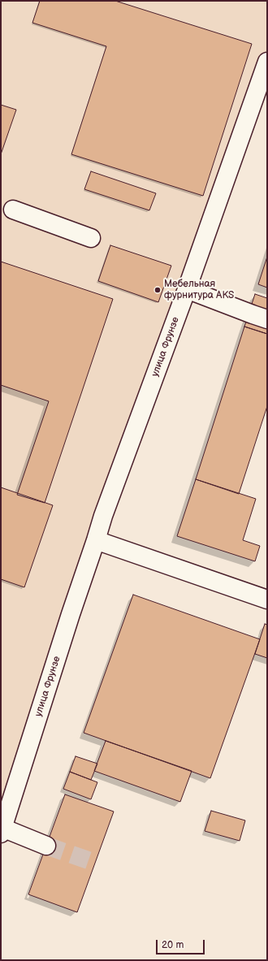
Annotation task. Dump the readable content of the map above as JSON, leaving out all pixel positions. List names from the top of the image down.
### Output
{
  "streets": {
    "street": ["улица Фрунзе"]
  },
  "places": ["Мебельная фурнитура AKS"],
  "scale_bar": "20 m"
}
